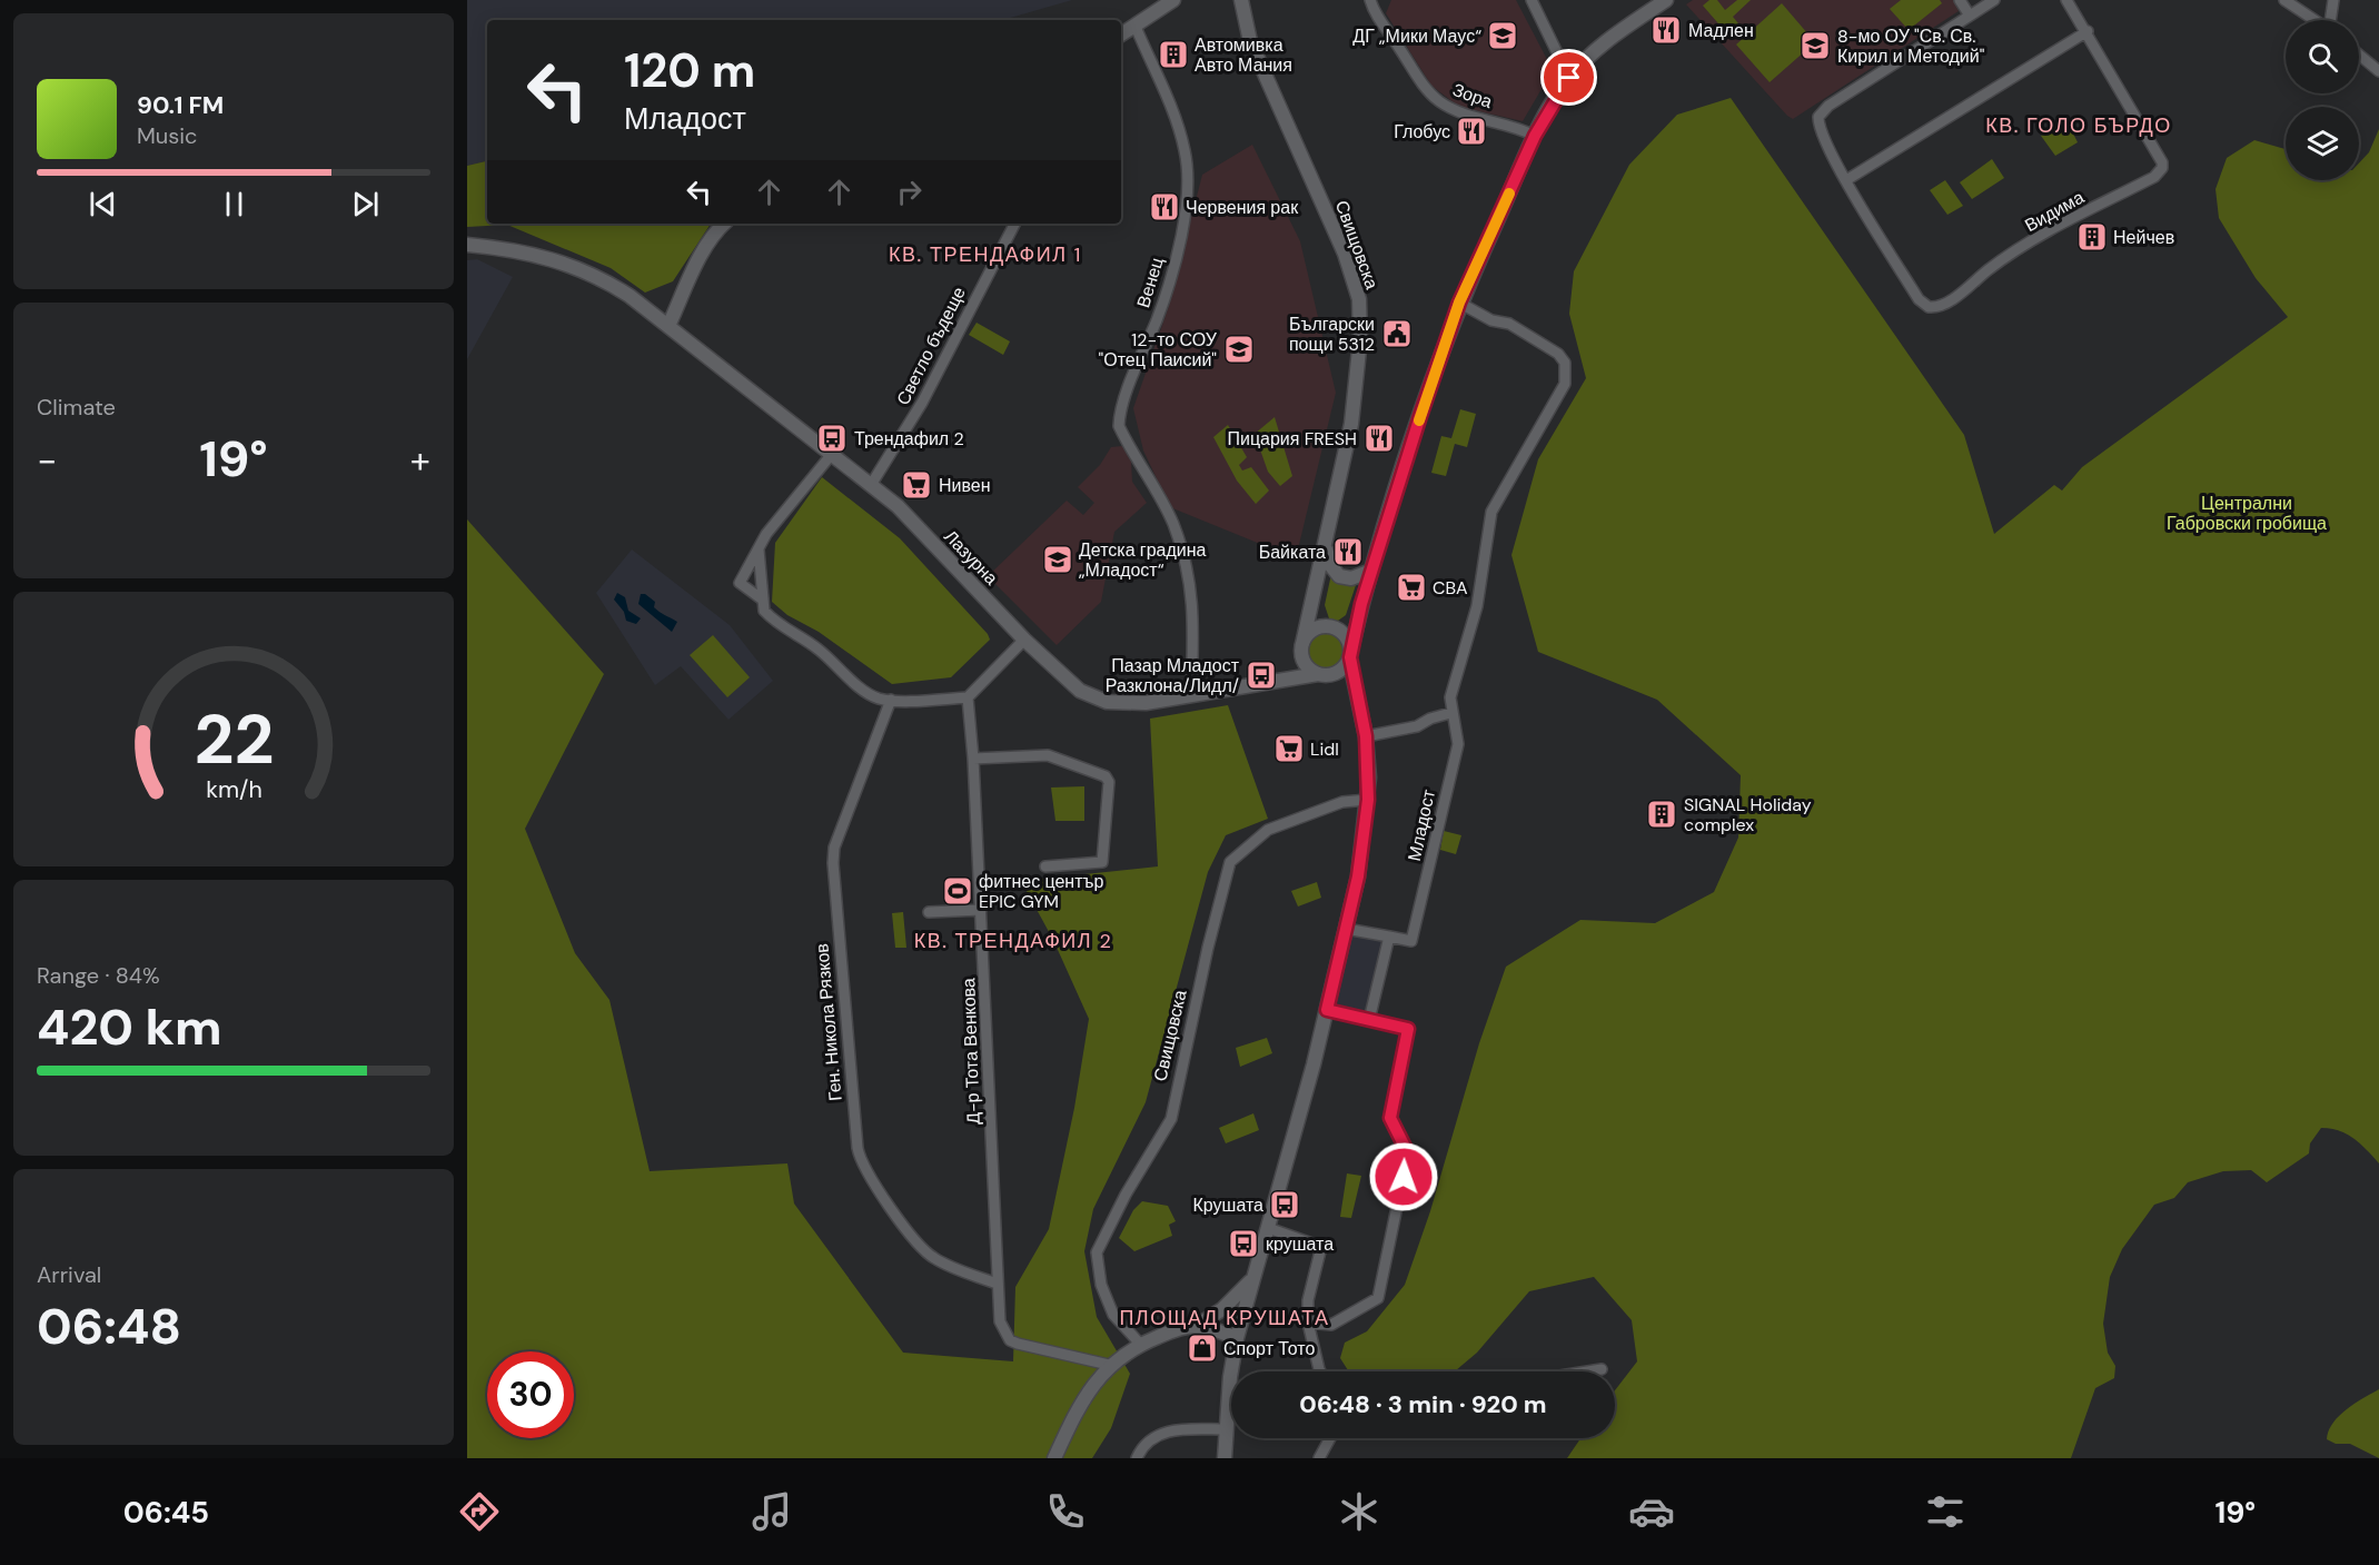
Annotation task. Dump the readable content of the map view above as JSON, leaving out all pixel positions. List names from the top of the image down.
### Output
{
  "streets": {
    "street": [
      "Зора",
      "Видима",
      "Свищовска",
      "Венец",
      "Светло бъдеще",
      "Лазурна",
      "Младост",
      "Ген. Никола Рязков",
      "Д-р Тота Венкова"
    ]
  },
  "crossings": [
    ["Свищовска", "Лазурна"],
    ["Венец", "Лазурна"],
    ["Светло бъдеще", "Лазурна"],
    ["Ген. Никола Рязков", "Д-р Тота Венкова"]
  ],
  "districts": [
    "КВ. ГОЛО БЪРДО",
    "КВ. ТРЕНДАФИЛ 1",
    "КВ. ТРЕНДАФИЛ 2",
    "ПЛОЩАД КРУШАТА"
  ],
  "parks": ["Централни Габровски гробища"],
  "places": {
    "restaurant": [
      "Мадлен",
      "Глобус",
      "Червения рак",
      "Пицария FRESH",
      "Байката"
    ],
    "school or university": [
      "ДГ „Мики Маус“",
      "8-мо ОУ \"Св. Св. Кирил и Методий\"",
      "12-то СОУ \"Отец Паисий\"",
      "Детска градина „Младост“"
    ],
    "building": ["Автомивка Авто Мания", "Нейчев", "SIGNAL Holiday complex"],
    "public building": ["Български пощи 5312"],
    "bus stop": [
      "Трендафил 2",
      "Пазар Младост Разклона/Лидл/",
      "Крушата",
      "крушата"
    ],
    "supermarket": ["Нивен", "CBA", "Lidl"],
    "sports": ["фитнес център EPIC GYM"],
    "shop": ["Спорт Тото"]
  },
  "page": {
    "turn": ["120 m", "Младост"],
    "song": ["90.1 FM", "Music"],
    "tile": [
      "Climate",
      ["Range · 84%", "420 km"],
      ["Arrival", "06:48"]
    ],
    "heat": ["−", "19°", "+"],
    "limit": "30",
    "trip": "06:48 · 3 min · 920 m",
    "tabs": ["06:45", "19°"],
    "gauge": ["22", "km/h"]
  }
}
